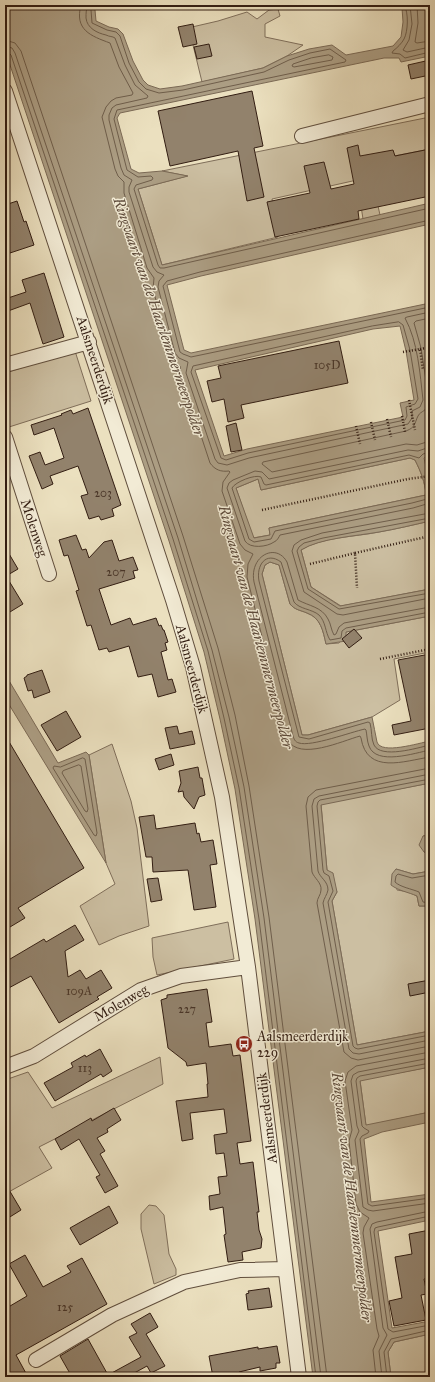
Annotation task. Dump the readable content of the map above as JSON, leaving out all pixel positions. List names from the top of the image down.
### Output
{
  "streets": {
    "street": ["Aalsmeerderdijk", "Molenweg"]
  },
  "crossings": [
    ["Aalsmeerderdijk", "Molenweg"]
  ],
  "water": ["Ringvaart van de Haarlemmermeerpolder"],
  "places": {
    "bus stop": ["Aalsmeerderdijk 229"]
  },
  "house_numbers": [
    "105D",
    "203",
    "207",
    "109A",
    "227",
    "113",
    "125"
  ]
}
